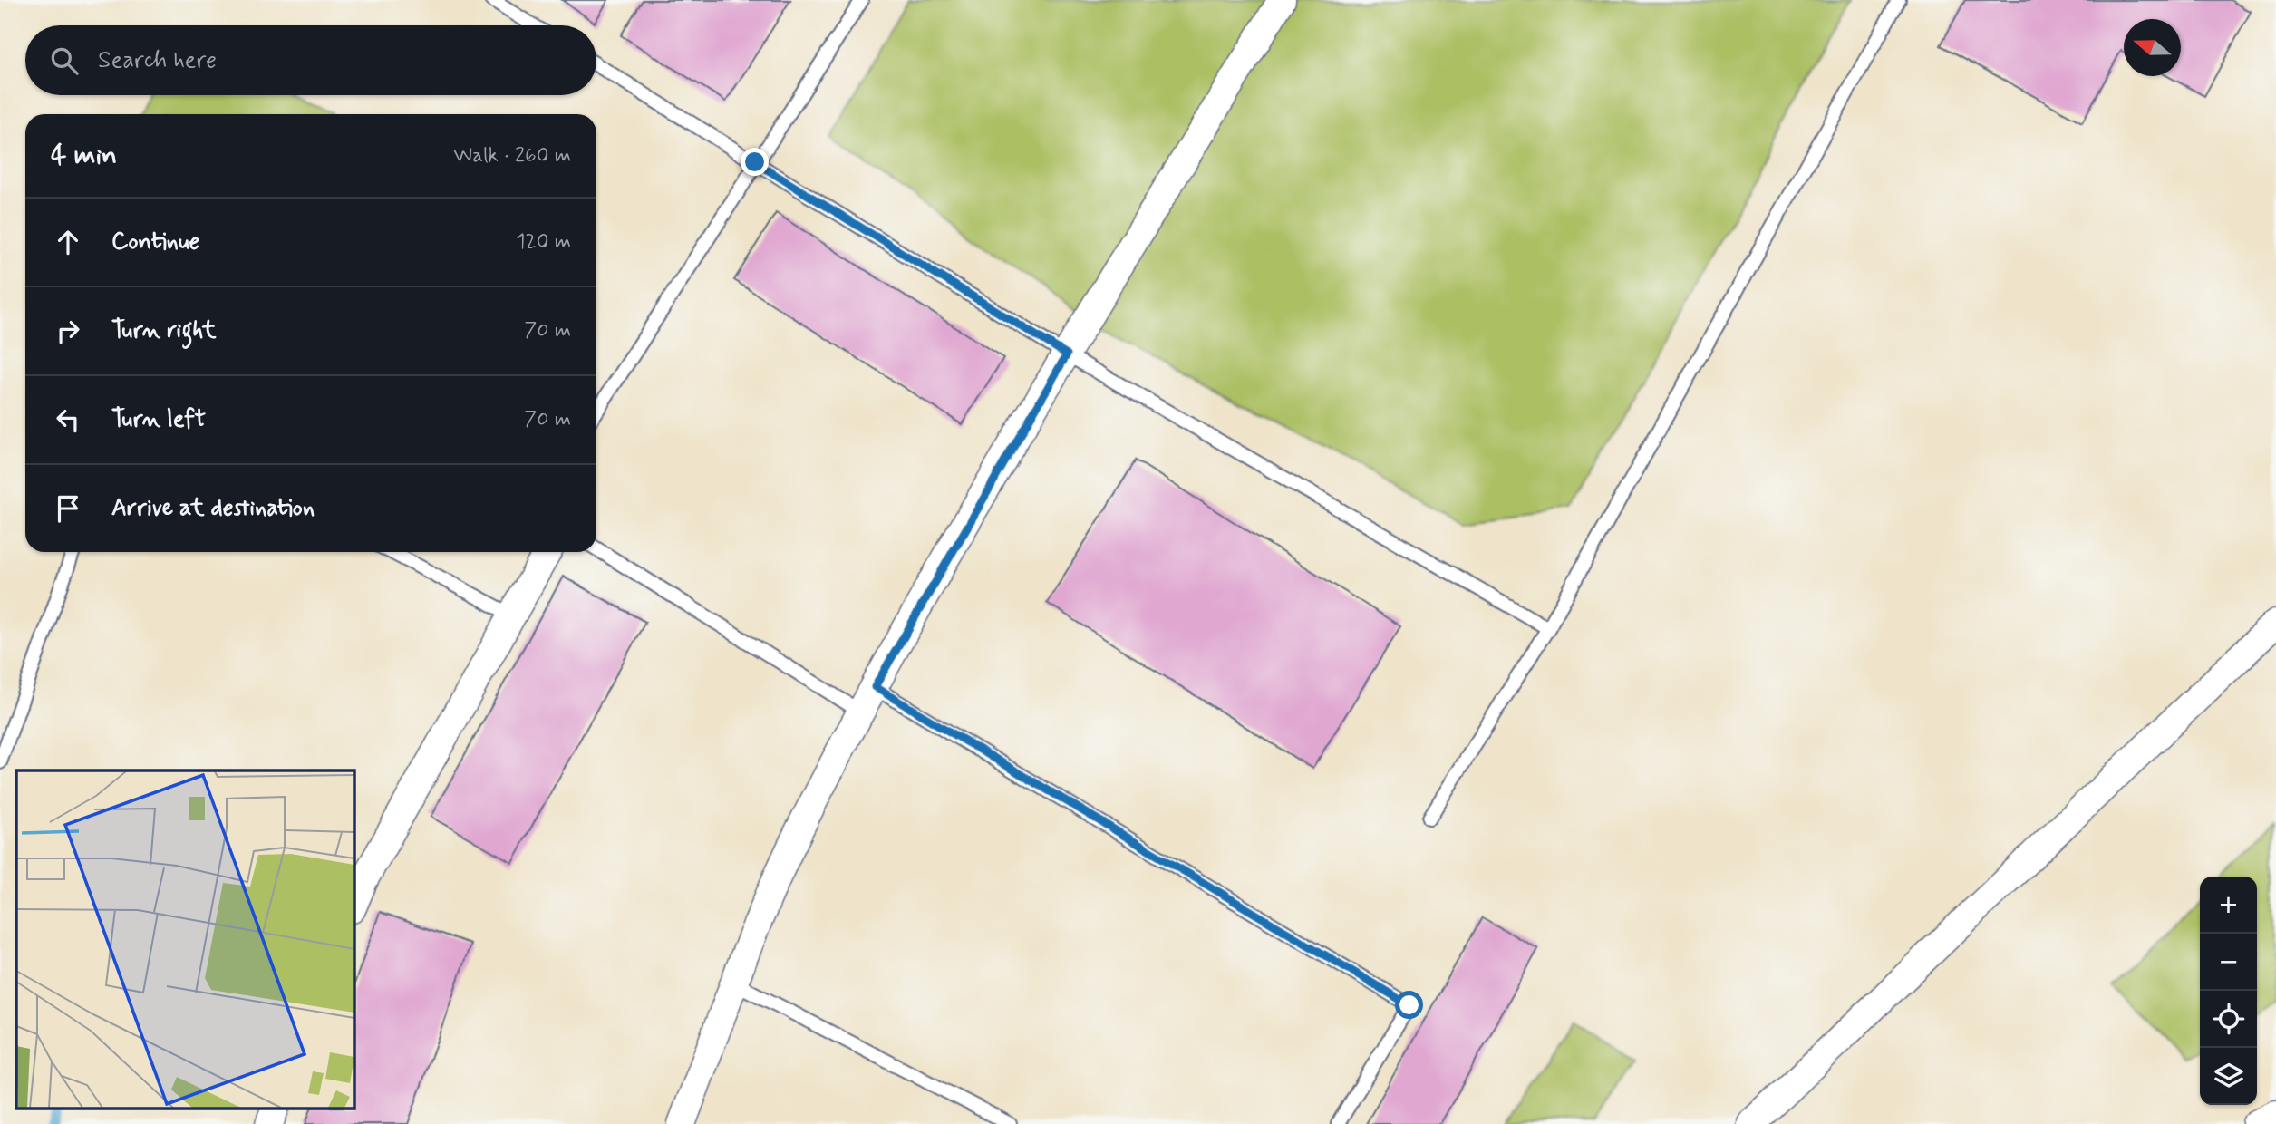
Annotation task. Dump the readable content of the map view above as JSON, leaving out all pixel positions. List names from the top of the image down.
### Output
{
  "north": "left",
  "page": {
    "search": "Search here",
    "heading": ["4 min", "Walk · 260 m"],
    "list": [
      ["Continue", "120 m"],
      ["Turn right", "70 m"],
      ["Turn left", "70 m"],
      "Arrive at destination"
    ],
    "map_buttons": ["+", "−"]
  }
}
